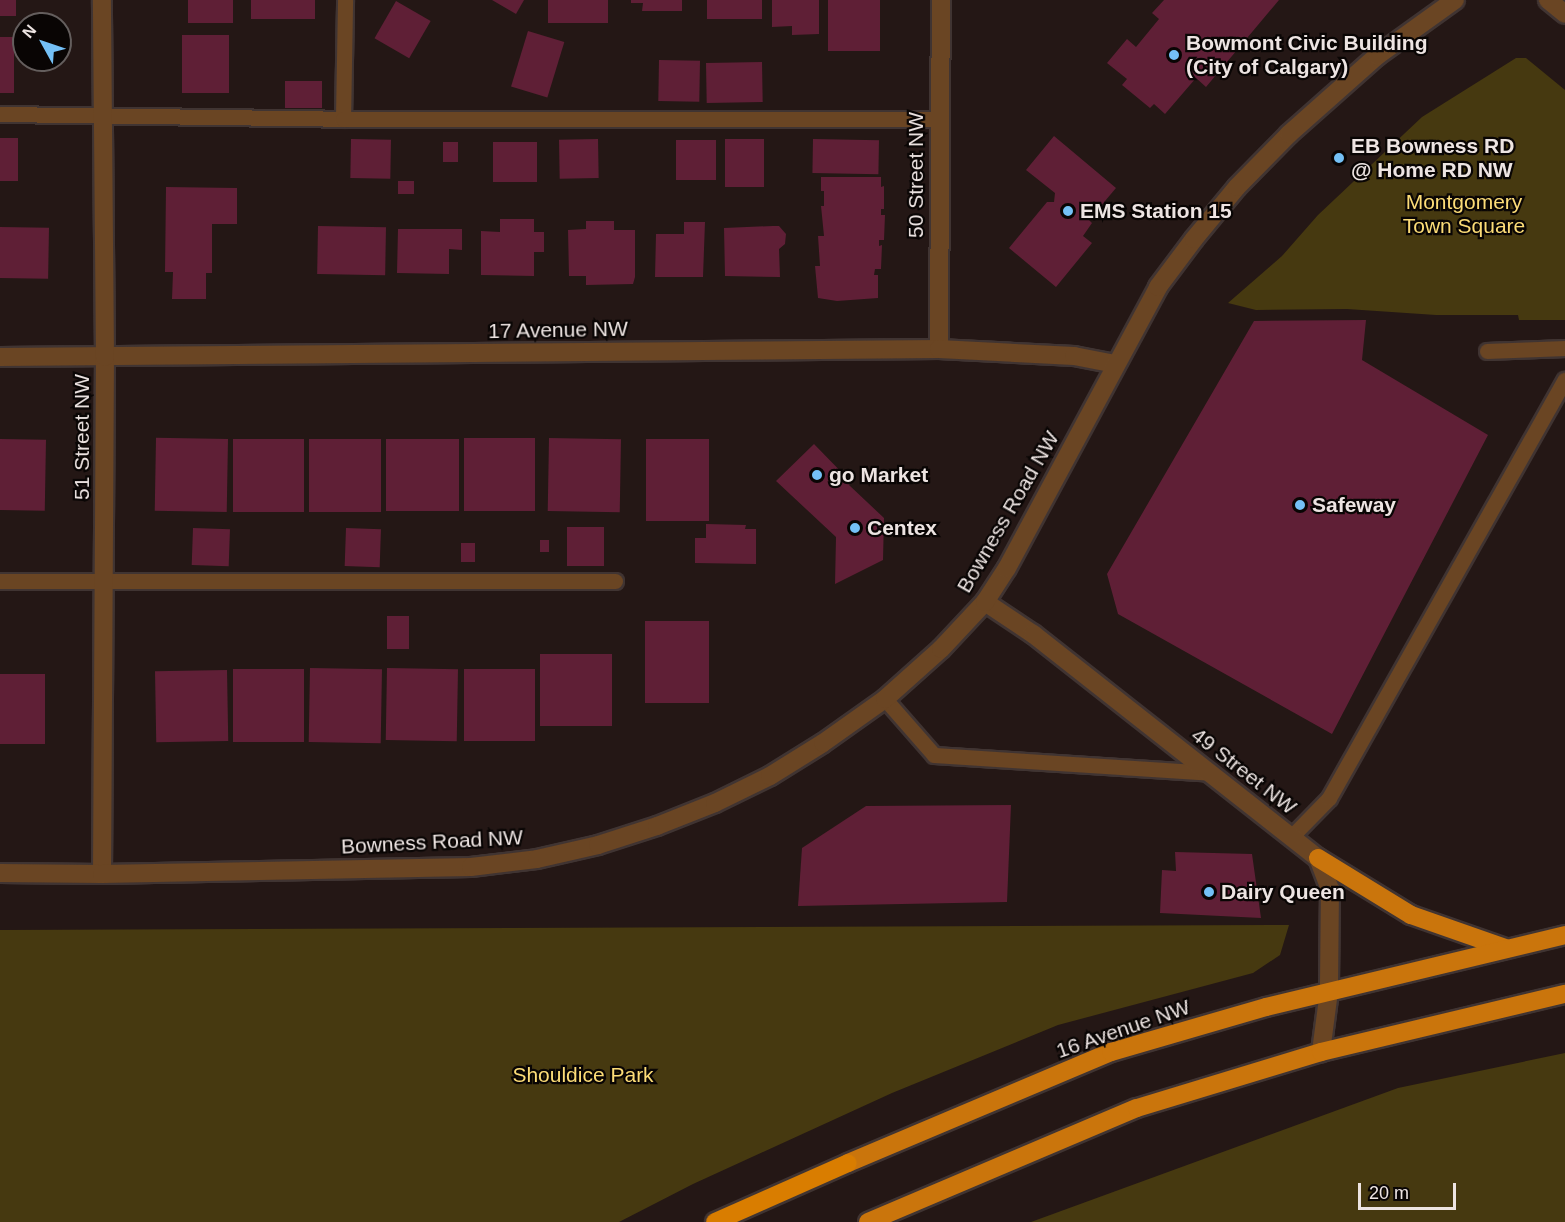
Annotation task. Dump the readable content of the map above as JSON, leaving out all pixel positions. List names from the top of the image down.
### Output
{
  "streets": {
    "highway": ["16 Avenue NW"],
    "street": [
      "50 Street NW",
      "17 Avenue NW",
      "51 Street NW",
      "Bowness Road NW",
      "49 Street NW"
    ]
  },
  "crossings": [
    ["50 Street NW", "17 Avenue NW"],
    ["17 Avenue NW", "51 Street NW"],
    ["17 Avenue NW", "Bowness Road NW"],
    ["51 Street NW", "Bowness Road NW"],
    ["Bowness Road NW", "49 Street NW"]
  ],
  "parks": ["Montgomery Town Square", "Shouldice Park"],
  "places": [
    "Bowmont Civic Building (City of Calgary)",
    "EB Bowness RD @ Home RD NW",
    "EMS Station 15",
    "go Market",
    "Safeway",
    "Centex",
    "Dairy Queen"
  ],
  "scale_bar": "20 m",
  "north": "top left"
}
